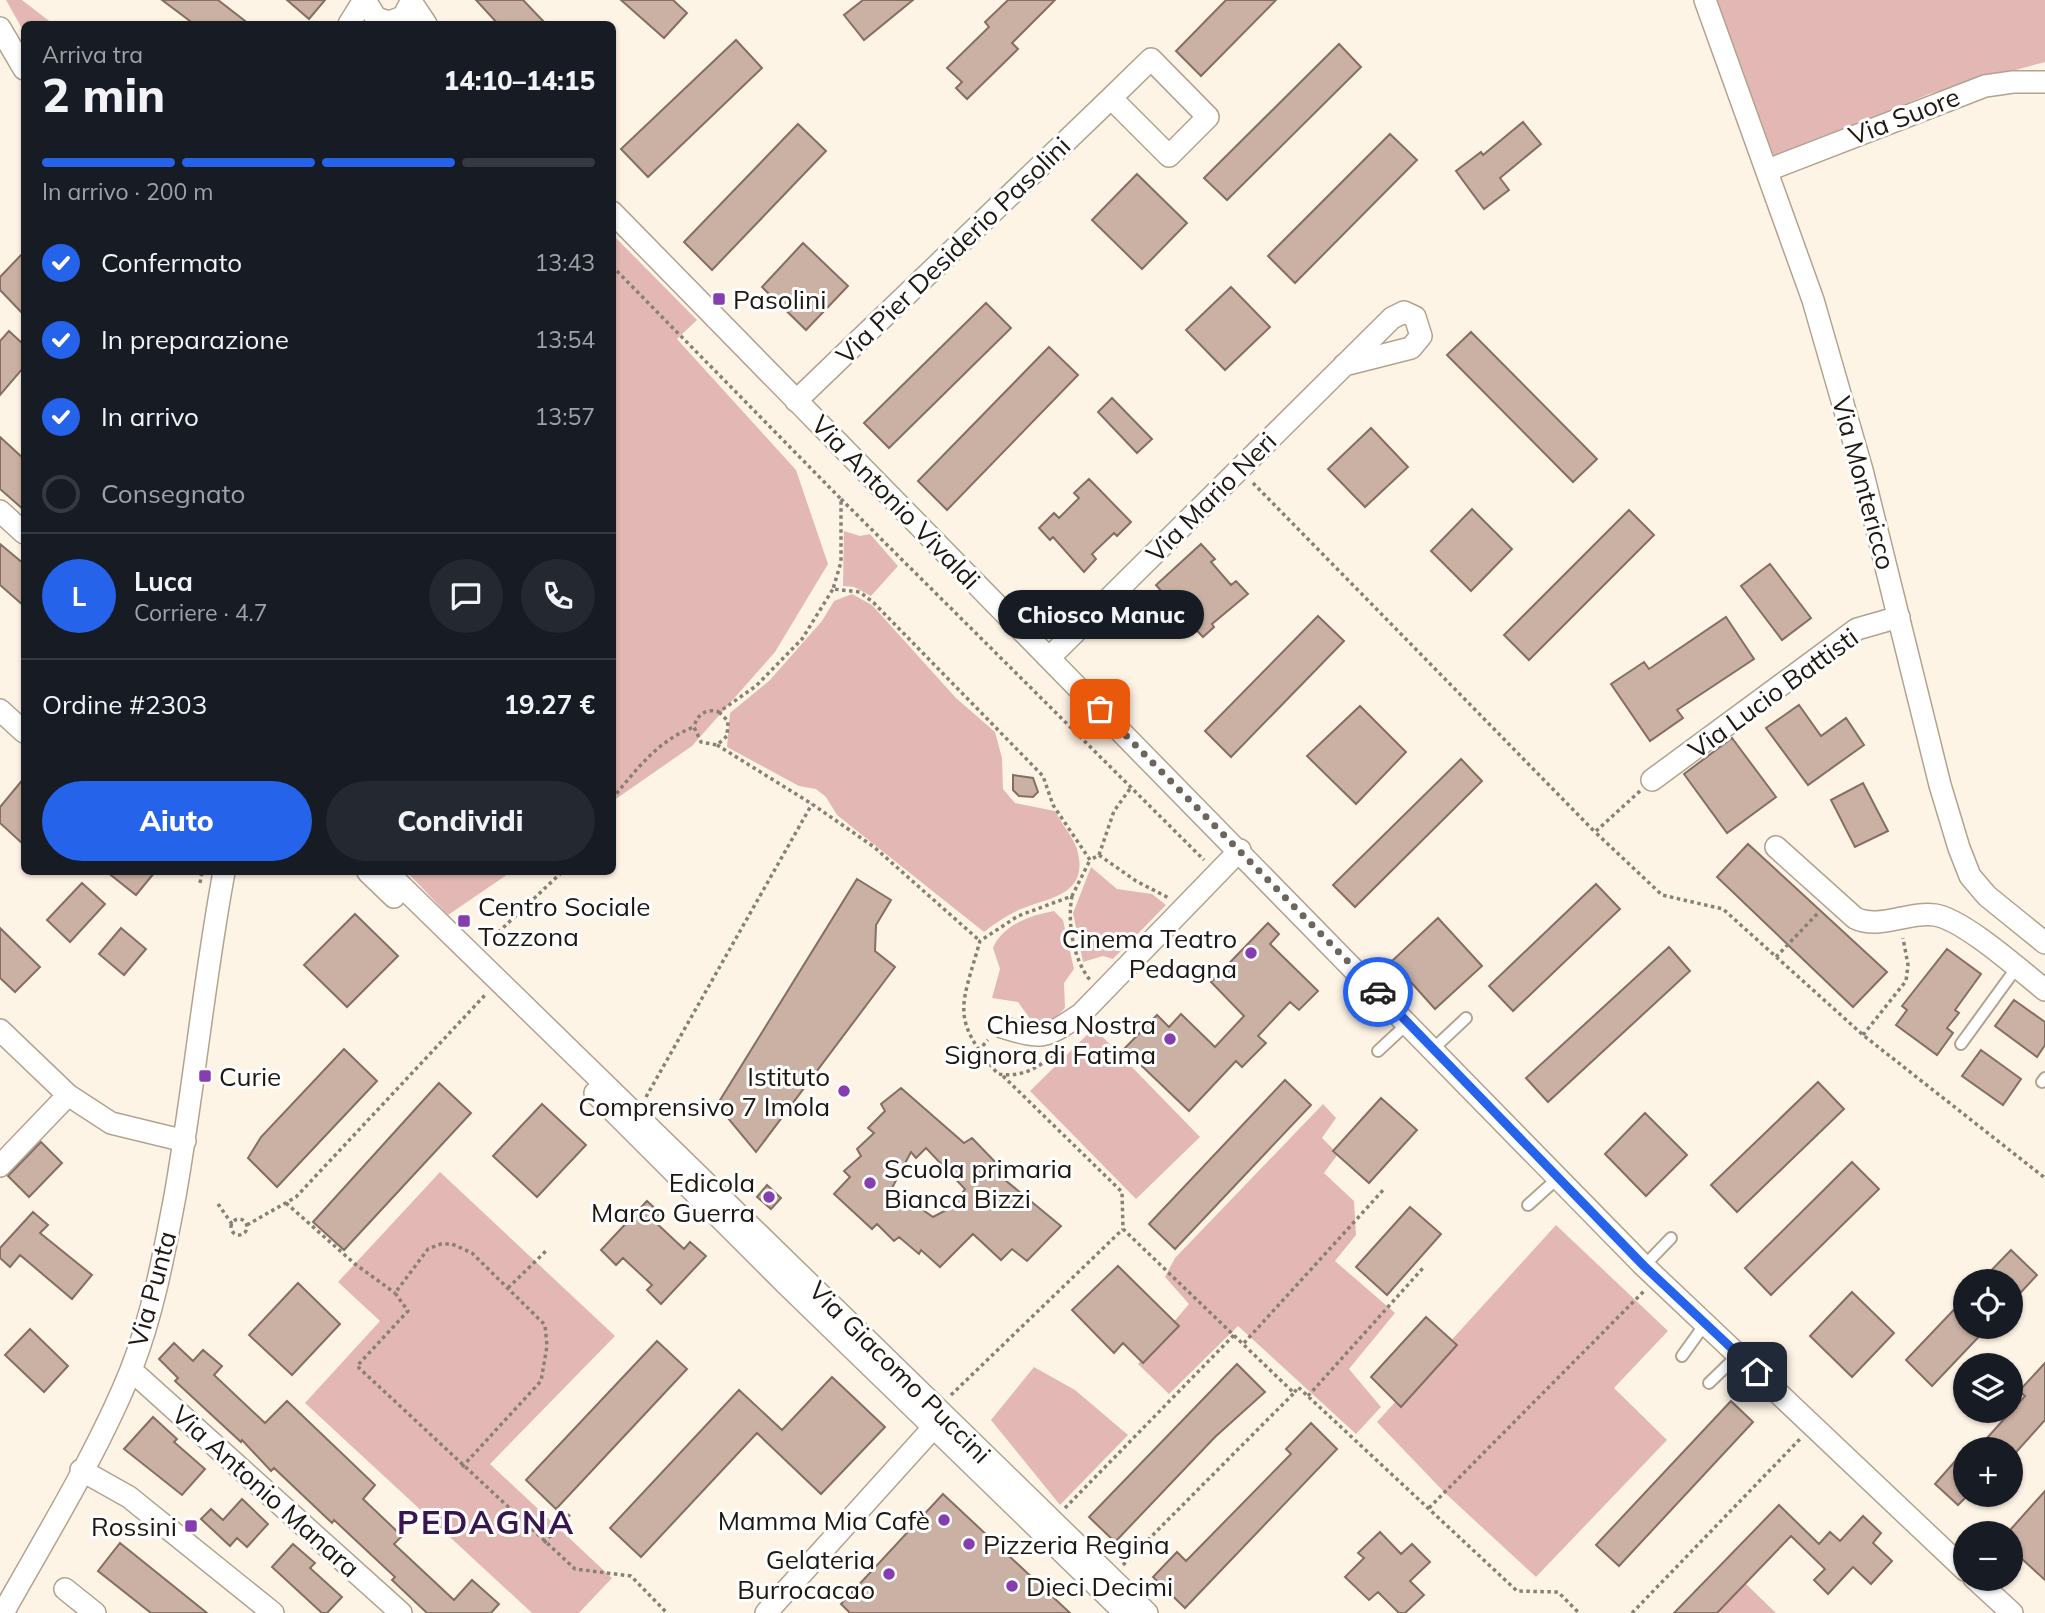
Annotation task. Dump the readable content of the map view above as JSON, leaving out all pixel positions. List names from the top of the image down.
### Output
{
  "streets": {
    "street": [
      "Via Suore",
      "Via Pier Desiderio Pasolini",
      "Via Montericco",
      "Via Mario Neri",
      "Via Antonio Vivaldi",
      "Via Lucio Battisti",
      "Via Punta",
      "Via Giacomo Puccini",
      "Via Antonio Manara"
    ]
  },
  "crossings": [
    ["Via Suore", "Via Montericco"],
    ["Via Pier Desiderio Pasolini", "Via Antonio Vivaldi"],
    ["Via Montericco", "Via Lucio Battisti"],
    ["Via Mario Neri", "Via Antonio Vivaldi"],
    ["Via Punta", "Via Antonio Manara"]
  ],
  "districts": ["PEDAGNA"],
  "places": {
    "transit": [
      "Pasolini",
      "Centro Sociale Tozzona",
      "Curie",
      "Rossini"
    ],
    "other": [
      "Chiosco Manuc",
      "Cinema Teatro Pedagna",
      "Chiesa Nostra Signora di Fatima",
      "Istituto Comprensivo 7 Imola",
      "Scuola primaria Bianca Bizzi",
      "Edicola Marco Guerra",
      "Mamma Mia Cafè",
      "Pizzeria Regina",
      "Gelateria Burrocacao",
      "Dieci Decimi"
    ]
  },
  "page": {
    "heading": ["2 min", "Arriva tra", "14:10–14:15"],
    "panel": [
      "Luca",
      "Corriere · 4.7",
      "Ordine #2303",
      "19.27 €"
    ],
    "bar": "In arrivo · 200 m",
    "list": [
      ["Confermato", "13:43"],
      ["In preparazione", "13:54"],
      ["In arrivo", "13:57"],
      "Consegnato"
    ],
    "round": "L",
    "bubble": "Chiosco Manuc",
    "buttons": ["Aiuto", "Condividi"],
    "map_buttons": ["+", "−"]
  }
}
